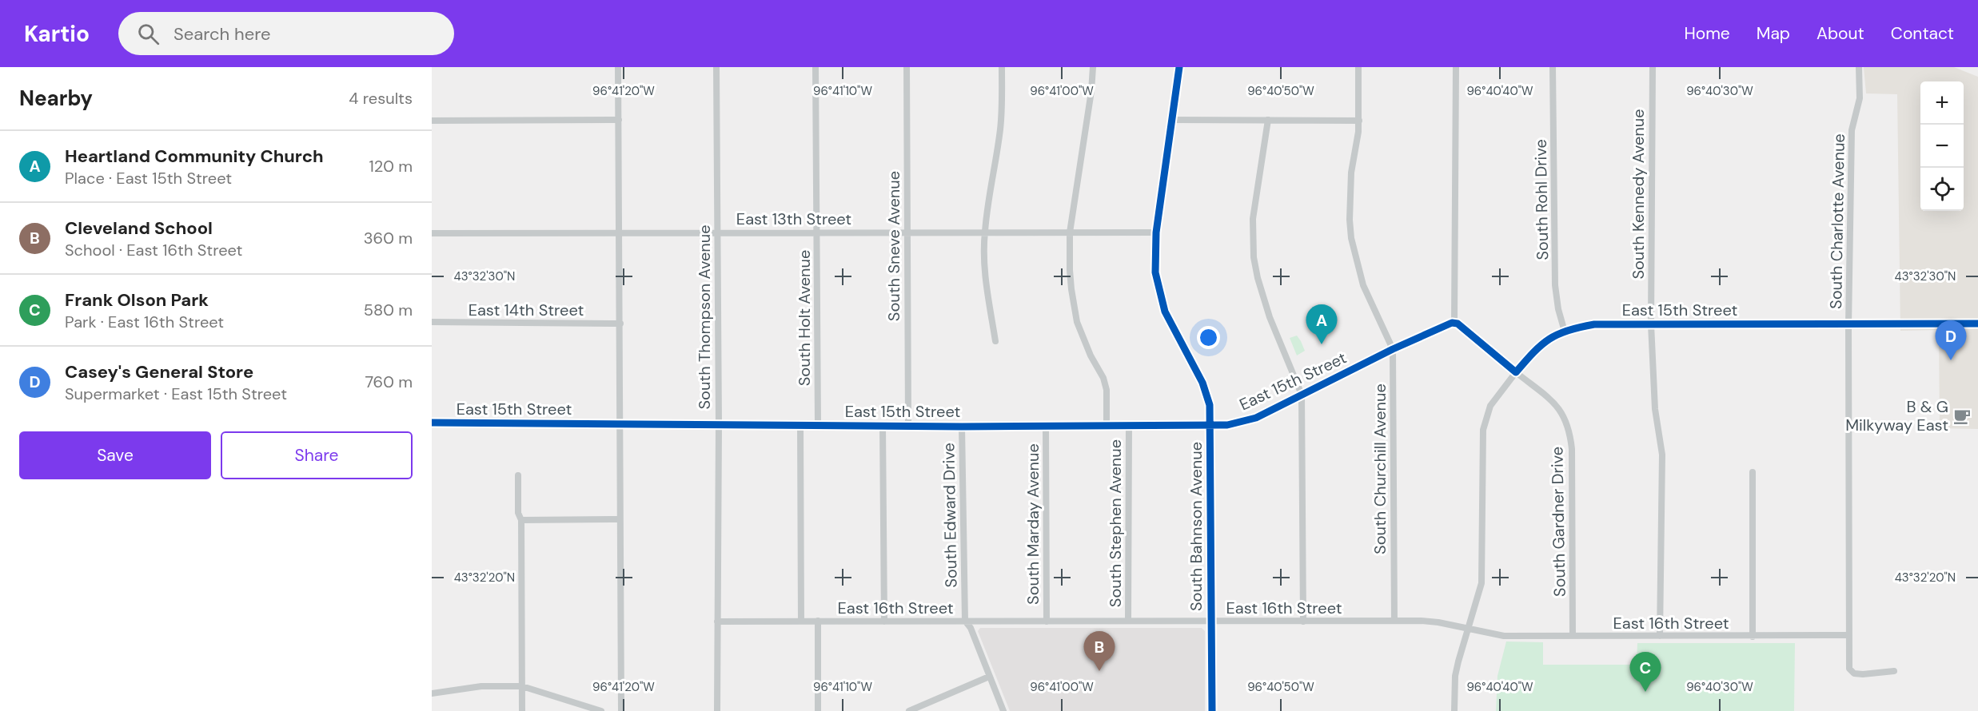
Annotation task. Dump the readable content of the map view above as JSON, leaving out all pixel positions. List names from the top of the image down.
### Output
{
  "streets": {
    "street": [
      "South Kennedy Avenue",
      "South Rohl Drive",
      "East 13th Street",
      "South Charlotte Avenue",
      "South Sneve Avenue",
      "East 14th Street",
      "East 15th Street",
      "South Thompson Avenue",
      "South Holt Avenue",
      "South Churchill Avenue",
      "South Edward Drive",
      "South Gardner Drive",
      "South Stephen Avenue",
      "South Marday Avenue",
      "South Bahnson Avenue",
      "East 16th Street"
    ]
  },
  "crossings": [
    ["South Kennedy Avenue", "East 15th Street"],
    ["South Kennedy Avenue", "East 16th Street"],
    ["South Rohl Drive", "East 15th Street"],
    ["East 13th Street", "South Sneve Avenue"],
    ["East 13th Street", "South Thompson Avenue"],
    ["East 13th Street", "South Holt Avenue"],
    ["East 13th Street", "South Stephen Avenue"],
    ["East 13th Street", "South Bahnson Avenue"],
    ["South Charlotte Avenue", "East 15th Street"],
    ["South Charlotte Avenue", "East 16th Street"],
    ["South Sneve Avenue", "East 15th Street"],
    ["East 15th Street", "South Thompson Avenue"],
    ["East 15th Street", "South Holt Avenue"],
    ["East 15th Street", "South Churchill Avenue"],
    ["East 15th Street", "South Edward Drive"],
    ["East 15th Street", "South Gardner Drive"],
    ["East 15th Street", "South Stephen Avenue"],
    ["East 15th Street", "South Marday Avenue"],
    ["East 15th Street", "South Bahnson Avenue"],
    ["East 15th Street", "East 16th Street"],
    ["South Thompson Avenue", "East 16th Street"],
    ["South Churchill Avenue", "East 16th Street"],
    ["South Edward Drive", "East 16th Street"],
    ["South Gardner Drive", "East 16th Street"],
    ["South Stephen Avenue", "East 16th Street"],
    ["South Marday Avenue", "East 16th Street"],
    ["South Bahnson Avenue", "East 16th Street"]
  ],
  "places": {
    "cafe": ["B & G Milkyway East"]
  },
  "page": {
    "header": "Kartio",
    "search": "Search here",
    "nav": [
      "Home",
      "Map",
      "About",
      "Contact"
    ],
    "heading": ["Nearby", "4 results"],
    "map_buttons": ["+", "−"],
    "list": [
      {
        "mark": "A",
        "name": "Heartland Community Church",
        "note": "Place · East 15th Street",
        "value": "120 m"
      },
      {
        "mark": "B",
        "name": "Cleveland School",
        "note": "School · East 16th Street",
        "value": "360 m"
      },
      {
        "mark": "C",
        "name": "Frank Olson Park",
        "note": "Park · East 16th Street",
        "value": "580 m"
      },
      {
        "mark": "D",
        "name": "Casey's General Store",
        "note": "Supermarket · East 15th Street",
        "value": "760 m"
      }
    ],
    "pins": [
      "A",
      "D",
      "B",
      "C"
    ],
    "buttons": ["Save", "Share"]
  },
  "coordinates": [
    "96°41'20\"W",
    "96°41'10\"W",
    "96°41'00\"W",
    "96°40'50\"W",
    "96°40'40\"W",
    "96°40'30\"W",
    "43°32'30\"N",
    "43°32'20\"N"
  ]
}
